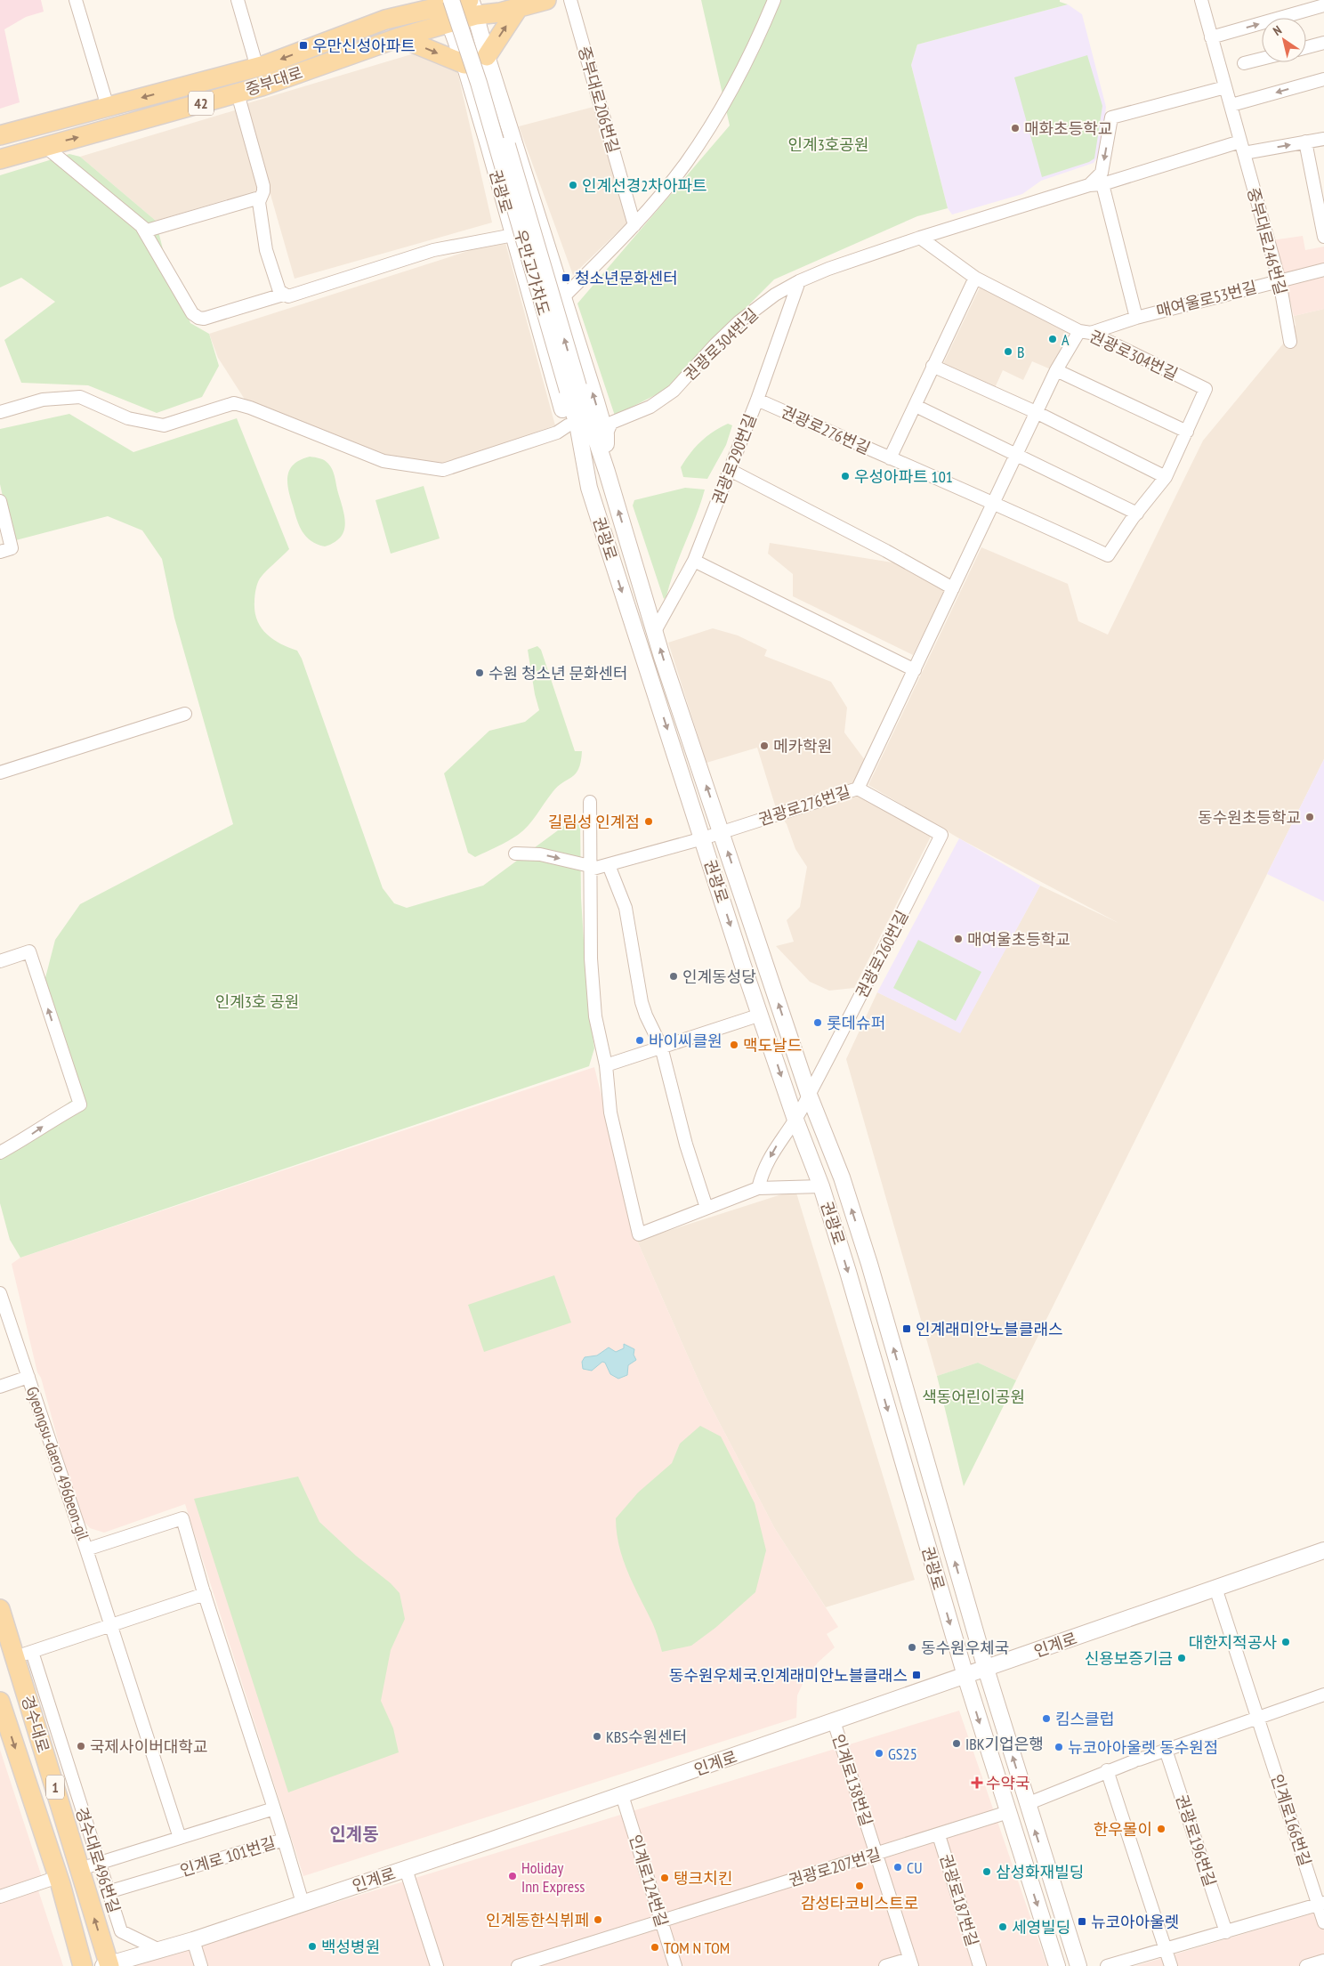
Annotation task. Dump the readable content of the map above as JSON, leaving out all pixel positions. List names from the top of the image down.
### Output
{
  "streets": {
    "main road": [
      "중부대로",
      "42",
      "경수대로",
      "1"
    ],
    "street": [
      "중부대로206번길",
      "권광로",
      "중부대로246번길",
      "우만고가차도",
      "매여울로53번길",
      "권광로304번길",
      "권광로276번길",
      "권광로290번길",
      "권광로260번길",
      "Gyeongsu-daero 496beon-gil",
      "인계로",
      "인계로138번길",
      "인계로166번길",
      "권광로196번길",
      "인계로 101번길",
      "경수대로496번길",
      "권광로207번길",
      "인계로124번길",
      "권광로187번길"
    ]
  },
  "crossings": [
    ["중부대로", "권광로"],
    ["중부대로", "우만고가차도"],
    ["권광로", "우만고가차도"],
    ["권광로", "권광로304번길"],
    ["권광로", "권광로276번길"],
    ["권광로", "권광로290번길"],
    ["권광로", "권광로260번길"],
    ["권광로", "인계로"],
    ["권광로", "권광로207번길"],
    ["중부대로246번길", "매여울로53번길"],
    ["매여울로53번길", "권광로304번길"],
    ["매여울로53번길", "권광로276번길"],
    ["권광로304번길", "권광로276번길"],
    ["권광로304번길", "권광로290번길"],
    ["권광로276번길", "권광로290번길"],
    ["권광로276번길", "권광로260번길"],
    ["인계로", "경수대로"],
    ["인계로", "인계로138번길"],
    ["인계로", "인계로166번길"],
    ["인계로", "인계로 101번길"],
    ["인계로", "경수대로496번길"],
    ["인계로", "인계로124번길"],
    ["경수대로", "경수대로496번길"],
    ["인계로138번길", "권광로207번길"],
    ["인계로 101번길", "경수대로496번길"],
    ["권광로207번길", "인계로124번길"],
    ["권광로207번길", "권광로187번길"]
  ],
  "districts": ["인계동"],
  "parks": ["인계3호공원", "인계3호 공원", "색동어린이공원"],
  "places": {
    "transit": [
      "우만신성아파트",
      "청소년문화센터",
      "인계래미안노블클래스",
      "동수원우체국.인계래미안노블클래스",
      "뉴코아아울렛"
    ],
    "other": [
      "매화초등학교",
      "인계선경2차아파트",
      "A",
      "B",
      "우성아파트 101",
      "수원 청소년 문화센터",
      "메카학원",
      "동수원초등학교",
      "길림성 인계점",
      "매여울초등학교",
      "인계동성당",
      "롯데슈퍼",
      "바이씨클원",
      "맥도날드",
      "대한지적공사",
      "동수원우체국",
      "신용보증기금",
      "킴스클럽",
      "KBS수원센터",
      "IBK기업은행",
      "국제사이버대학교",
      "뉴코아아울렛 동수원점",
      "GS25",
      "한우몰이",
      "CU",
      "삼성화재빌딩",
      "Holiday Inn Express",
      "탱크치킨",
      "감성타코비스트로",
      "인계동한식뷔페",
      "세영빌딩",
      "백성병원",
      "TOM N TOM"
    ],
    "health": ["수약국"]
  },
  "north": "top left"
}
